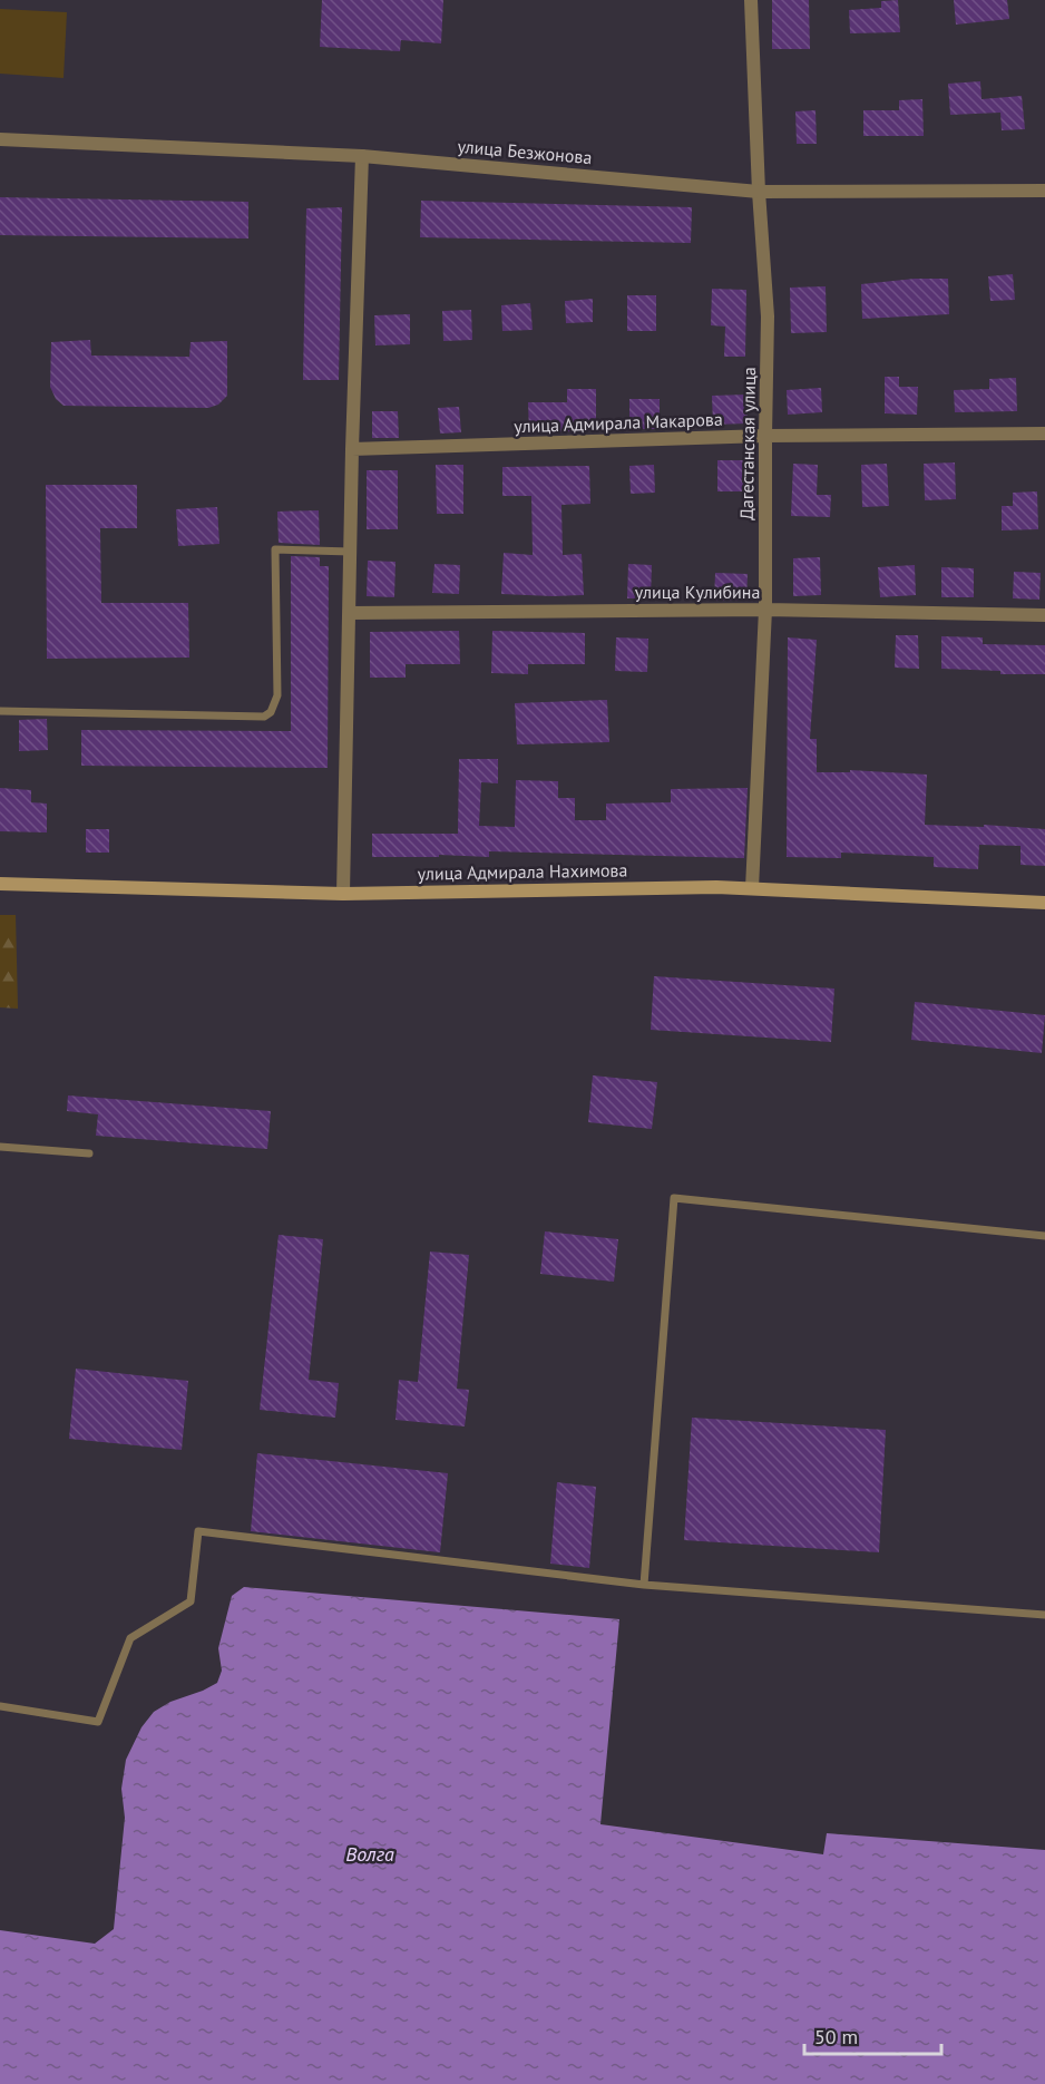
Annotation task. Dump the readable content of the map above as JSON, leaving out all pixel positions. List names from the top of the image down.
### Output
{
  "streets": {
    "main road": ["улица Адмирала Нахимова"],
    "street": [
      "улица Безжонова",
      "улица Адмирала Макарова",
      "Дагестанская улица",
      "улица Кулибина"
    ]
  },
  "crossings": [
    ["улица Безжонова", "Дагестанская улица"],
    ["улица Адмирала Макарова", "Дагестанская улица"],
    ["Дагестанская улица", "улица Кулибина"],
    ["Дагестанская улица", "улица Адмирала Нахимова"]
  ],
  "water": ["Волга"],
  "scale_bar": "50 m"
}
